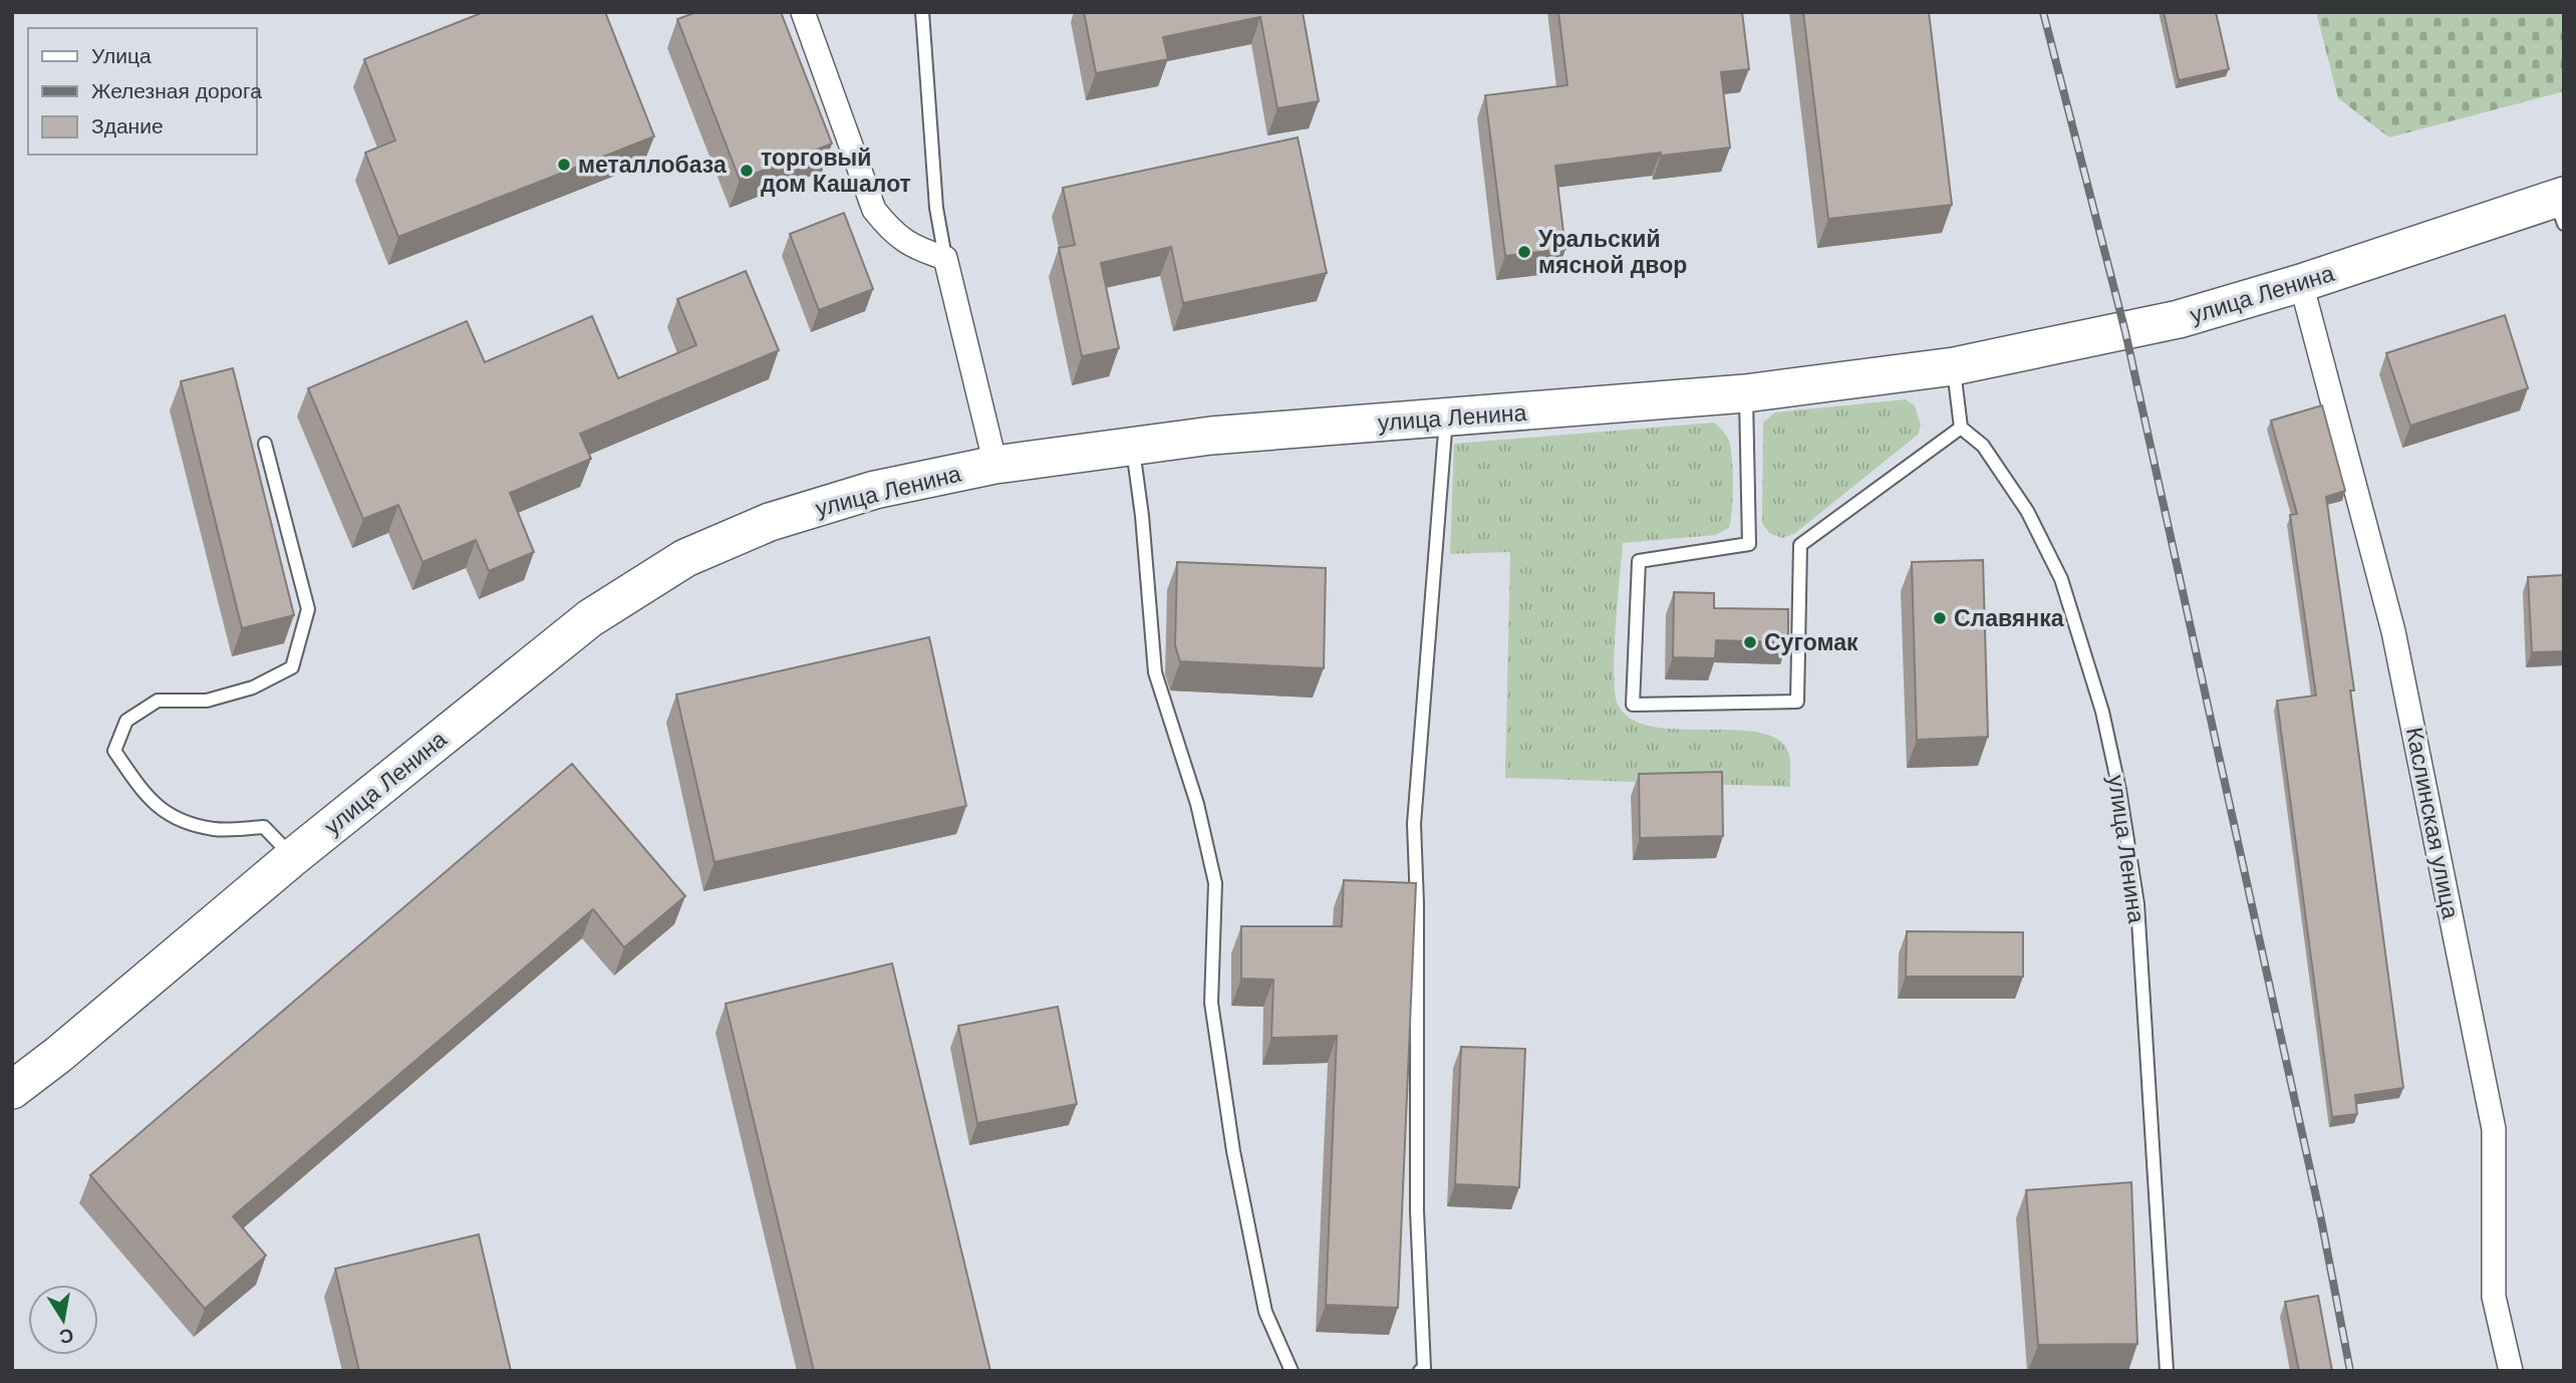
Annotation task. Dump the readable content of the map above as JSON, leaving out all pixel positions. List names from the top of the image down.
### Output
{
  "streets": {
    "main road": ["улица Ленина"],
    "street": ["Каслинская улица"]
  },
  "crossings": [
    ["улица Ленина", "Каслинская улица"]
  ],
  "places": [
    "металлобаза",
    "торговый дом Кашалот",
    "Уральский мясной двор",
    "Славянка",
    "Сугомак"
  ],
  "legend": ["Улица", "Железная дорога", "Здание"],
  "north": "bottom"
}
